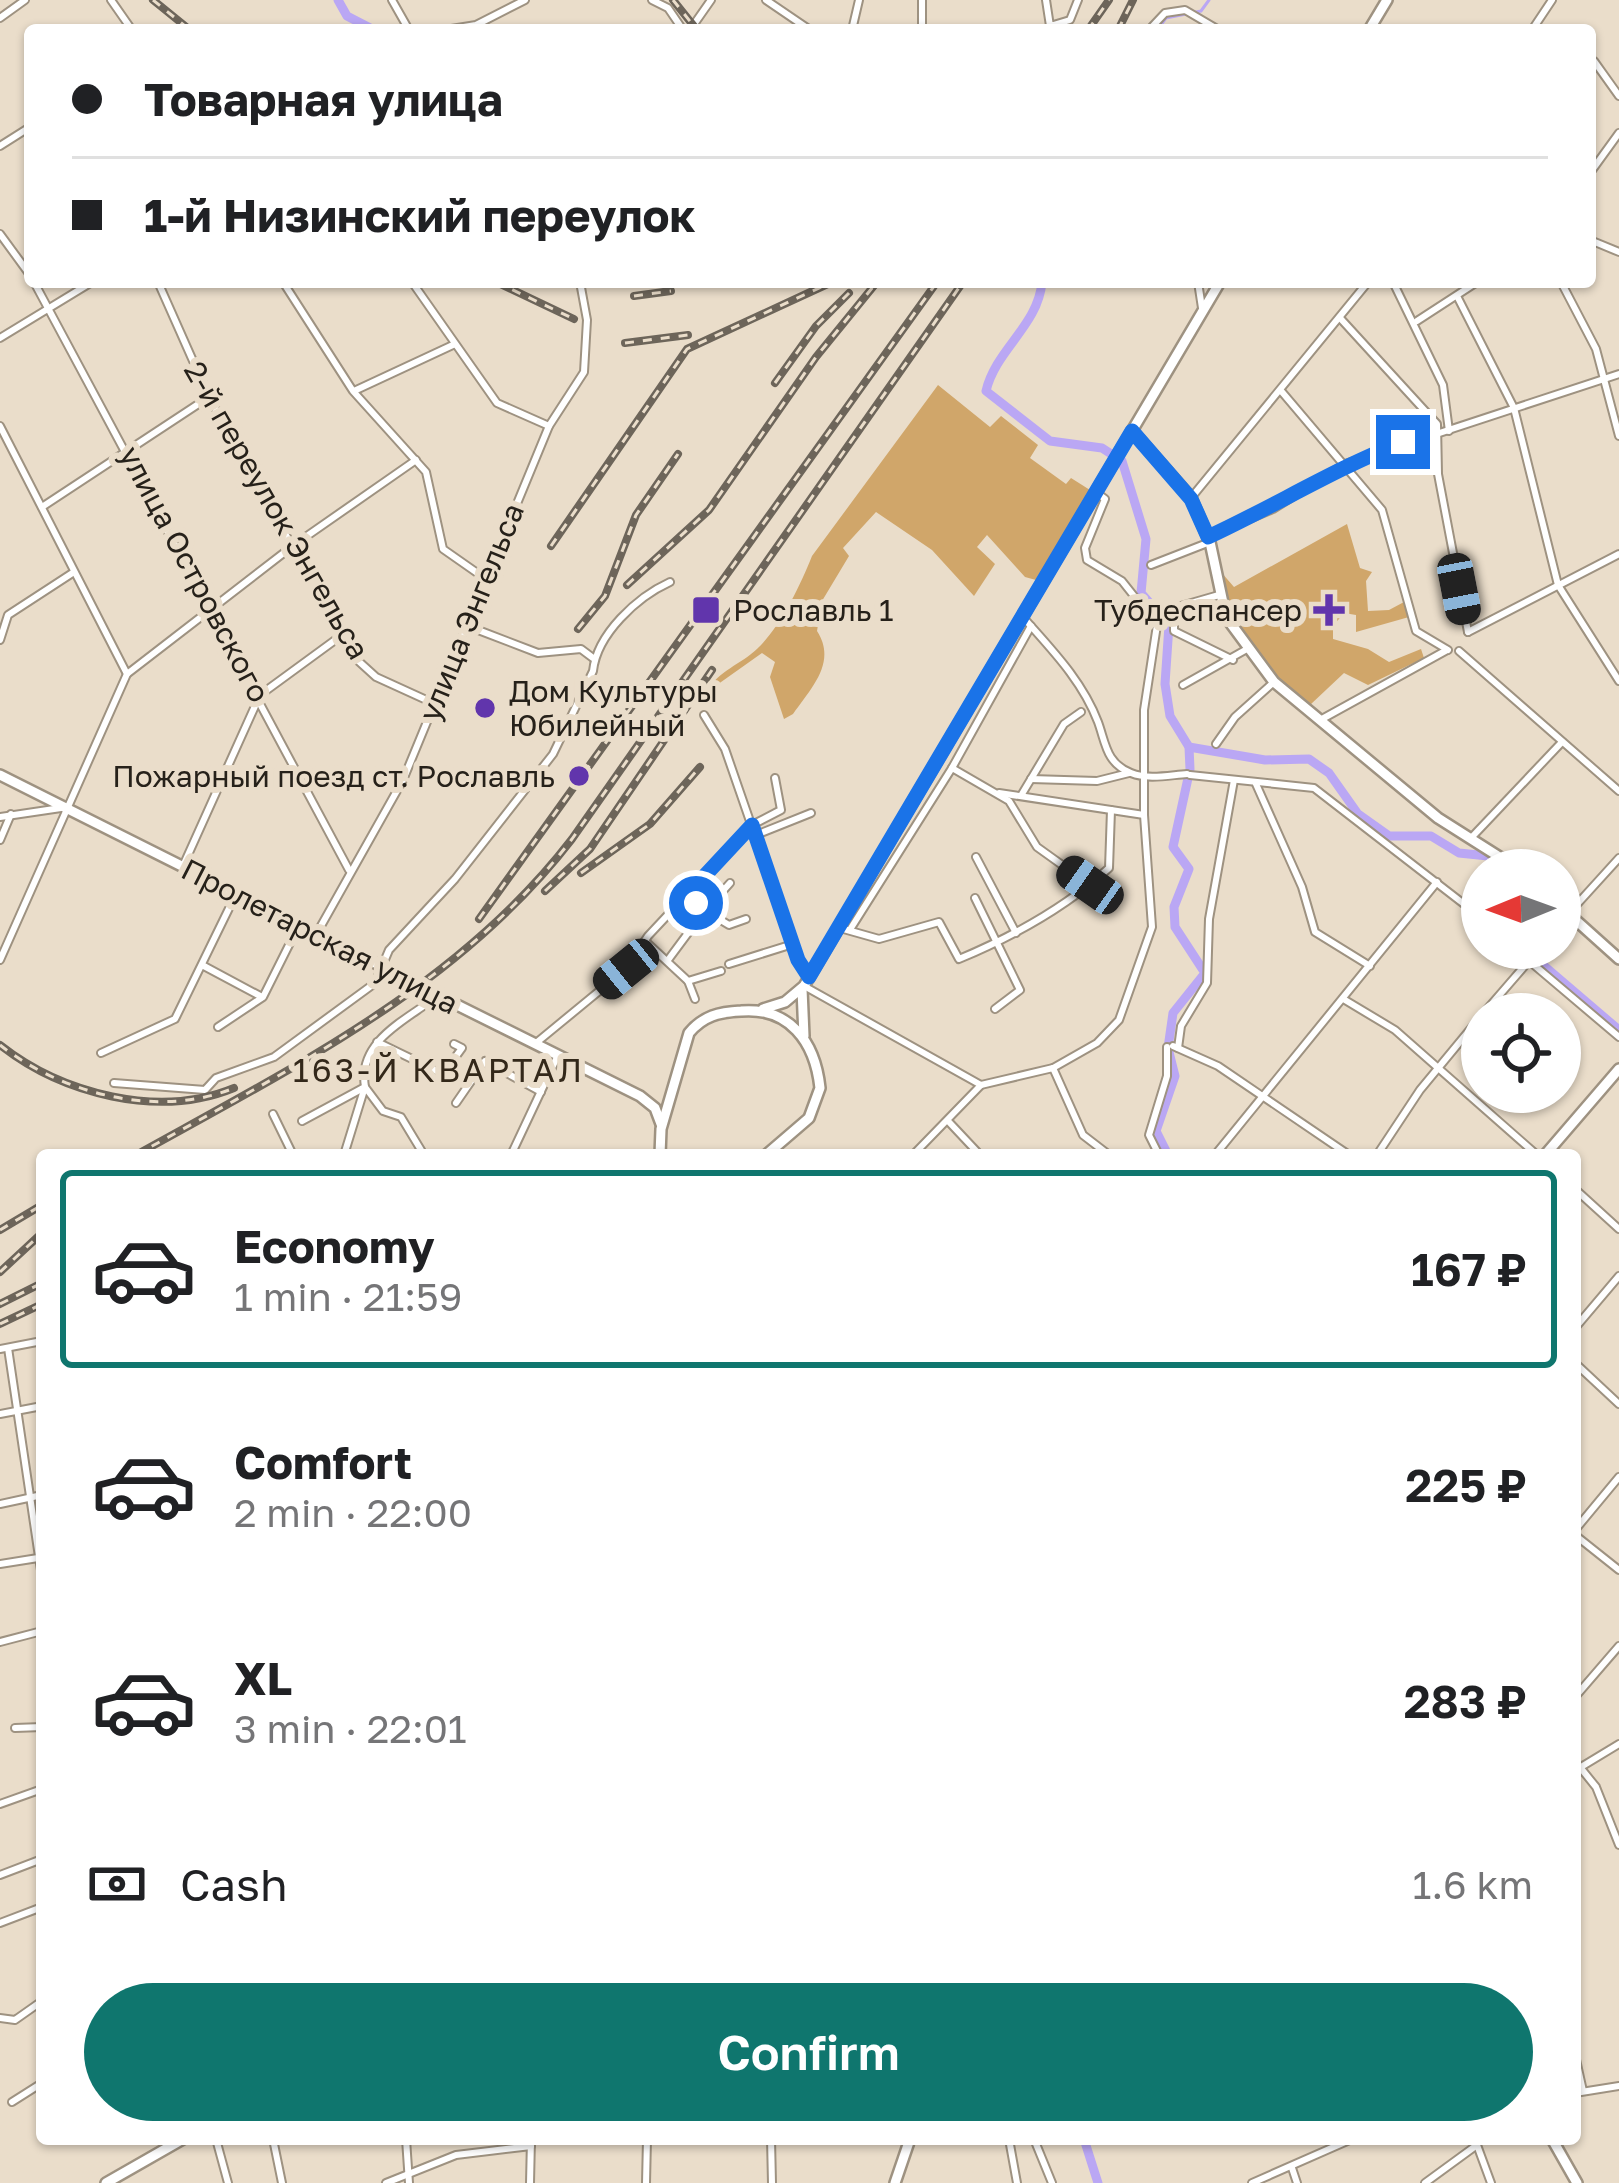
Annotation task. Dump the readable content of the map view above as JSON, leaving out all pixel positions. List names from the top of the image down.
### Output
{
  "streets": {
    "main road": ["Пролетарская улица"],
    "street": ["2-й переулок Энгельса", "улица Островского", "улица Энгельса"]
  },
  "crossings": [
    ["2-й переулок Энгельса", "улица Энгельса"],
    ["улица Островского", "улица Энгельса"],
    ["улица Энгельса", "Пролетарская улица"]
  ],
  "districts": ["163-Й КВАРТАЛ"],
  "places": {
    "transit": ["Рославль 1"],
    "health": ["Тубдеспансер"],
    "other": ["Дом Культуры Юбилейный", "Пожарный поезд ст. Рославль"]
  },
  "north": "left",
  "page": {
    "banner": ["Товарная улица", "1-й Низинский переулок"],
    "list": [
      {
        "name": "Economy",
        "note": "1 min · 21:59",
        "value": "167 ₽"
      },
      {
        "name": "Comfort",
        "note": "2 min · 22:00",
        "value": "225 ₽"
      },
      {
        "name": "XL",
        "note": "3 min · 22:01",
        "value": "283 ₽"
      }
    ],
    "pay": ["Cash", "1.6 km"],
    "buttons": "Confirm"
  }
}
